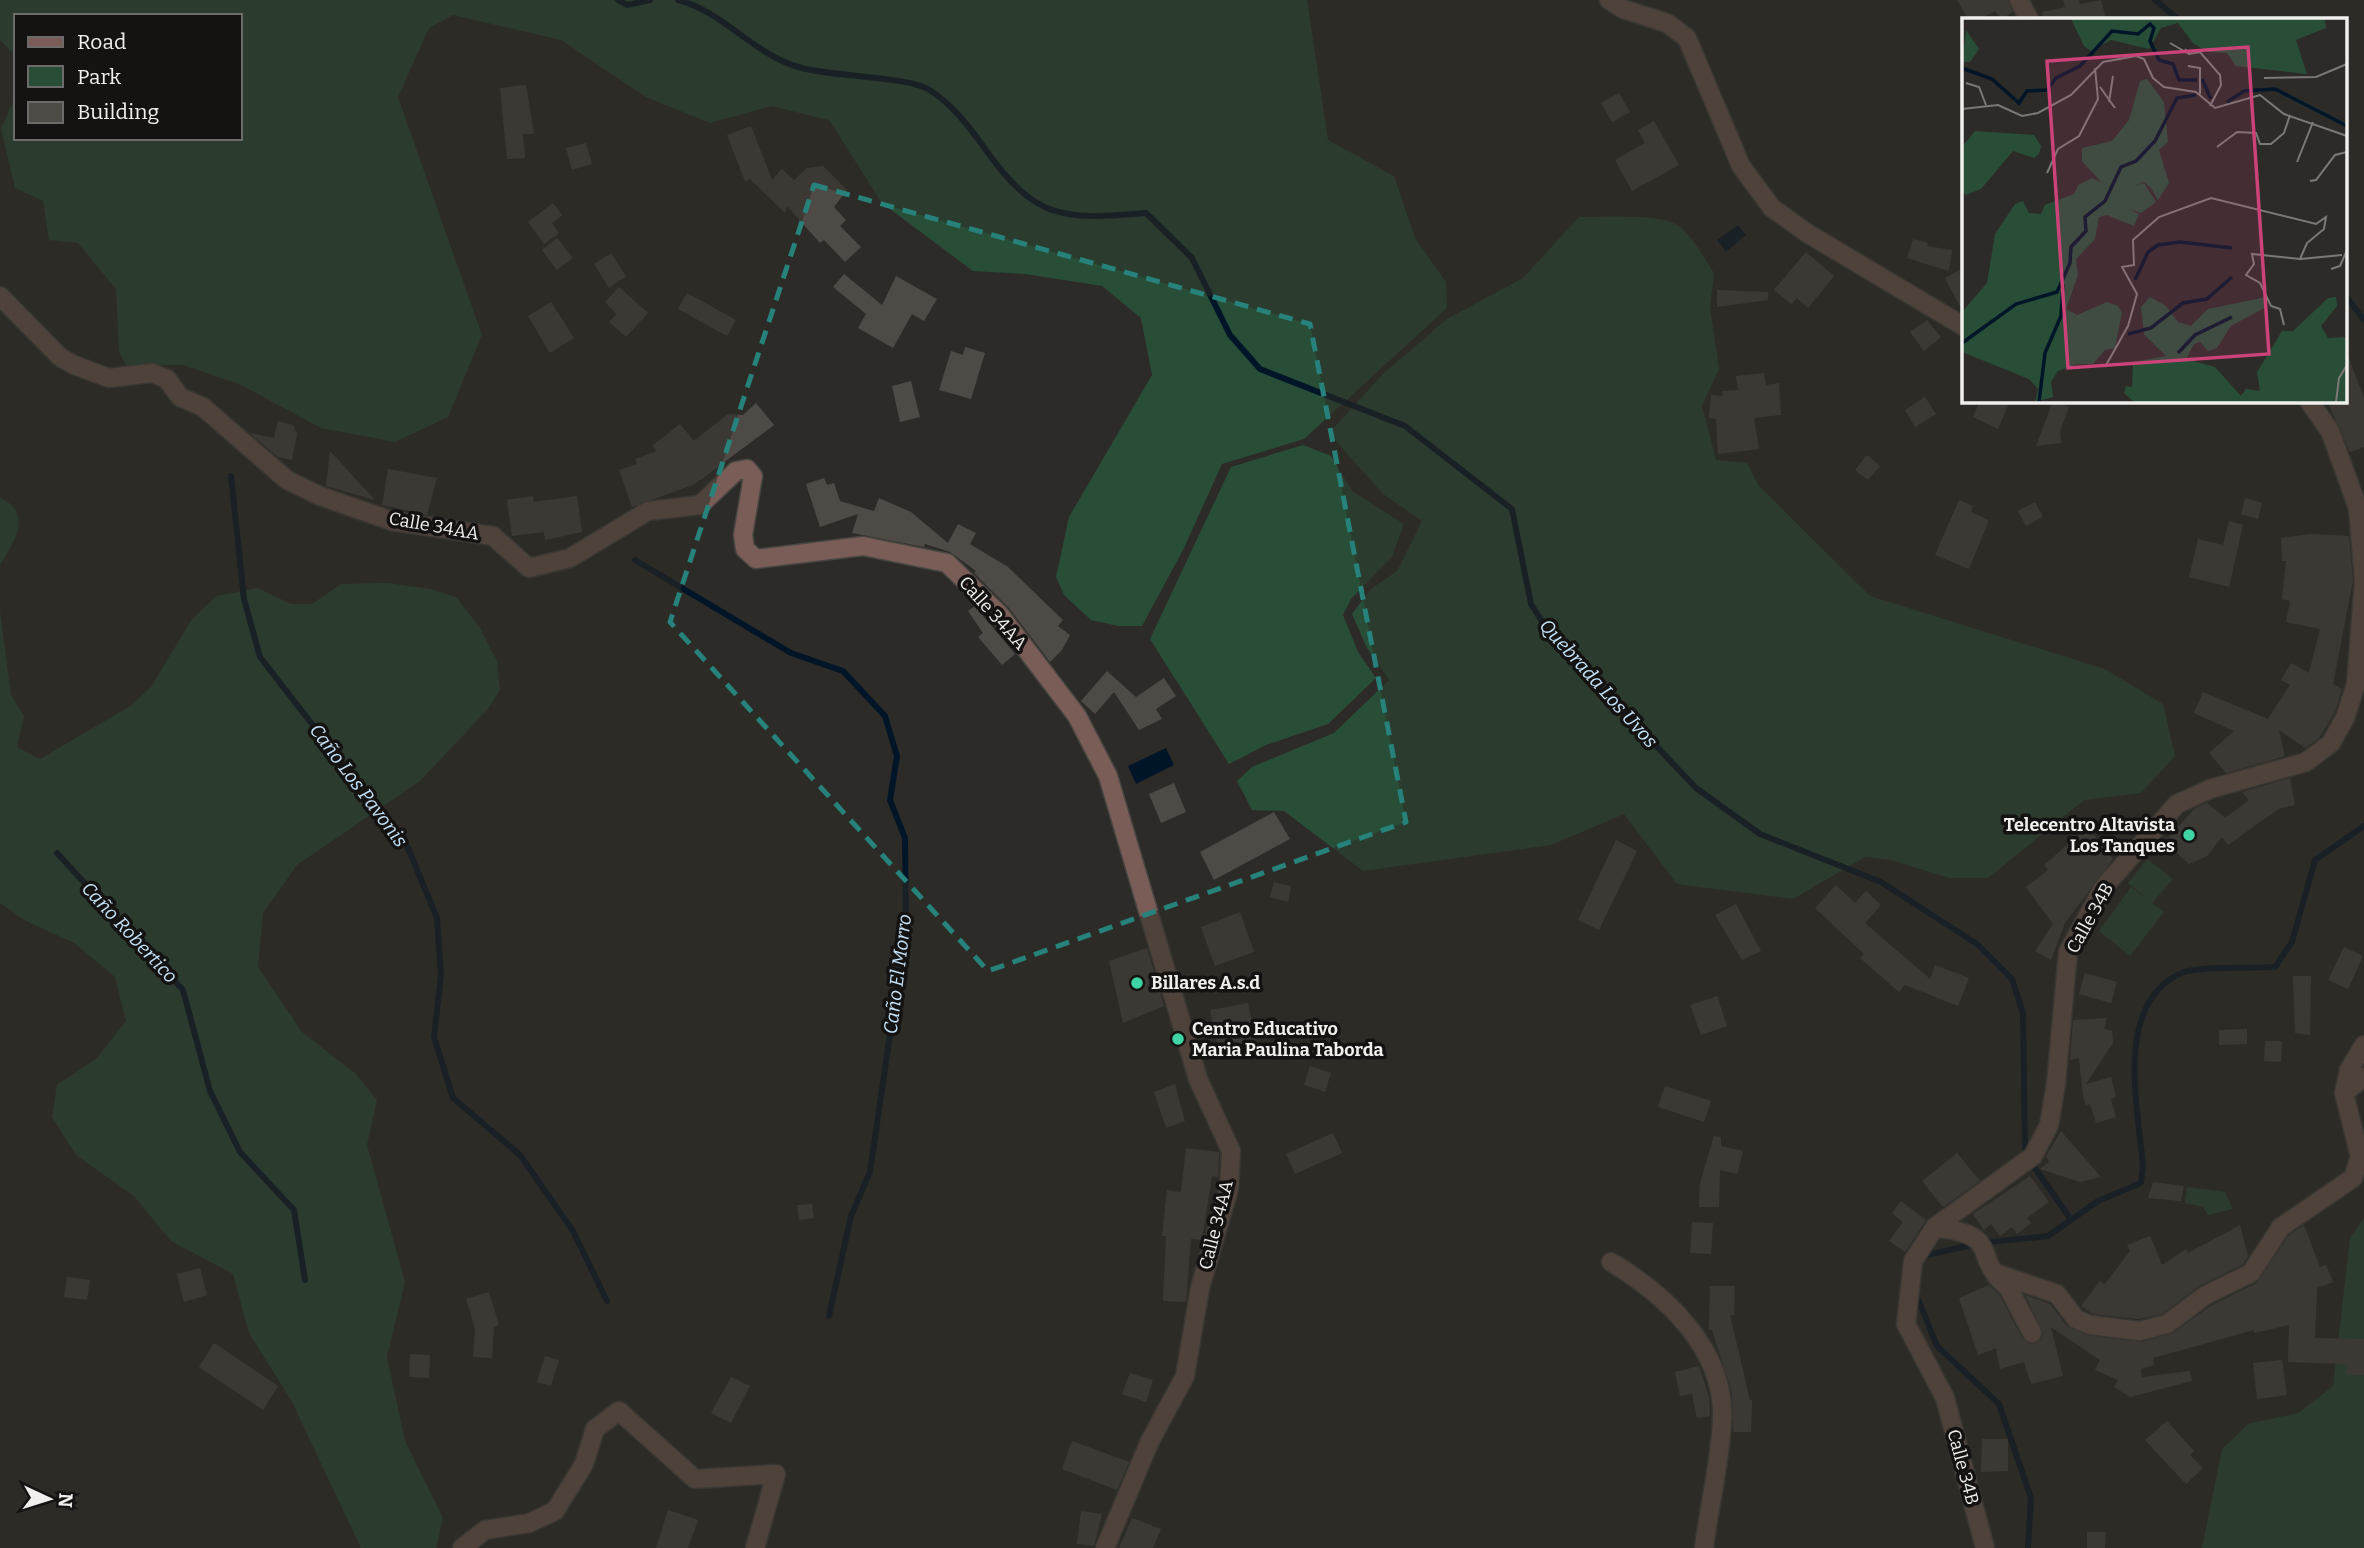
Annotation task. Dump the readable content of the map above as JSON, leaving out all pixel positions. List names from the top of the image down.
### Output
{
  "streets": {
    "street": ["Calle 34AA", "Calle 34B"]
  },
  "water": [
    "Quebrada Los Uvos",
    "Caño Los Pavonis",
    "Caño Robertico",
    "Caño El Morro"
  ],
  "places": ["Telecentro Altavista Los Tanques", "Billares A.s.d", "Centro Educativo Maria Paulina Taborda"],
  "legend": ["Road", "Park", "Building"],
  "north": "right"
}
